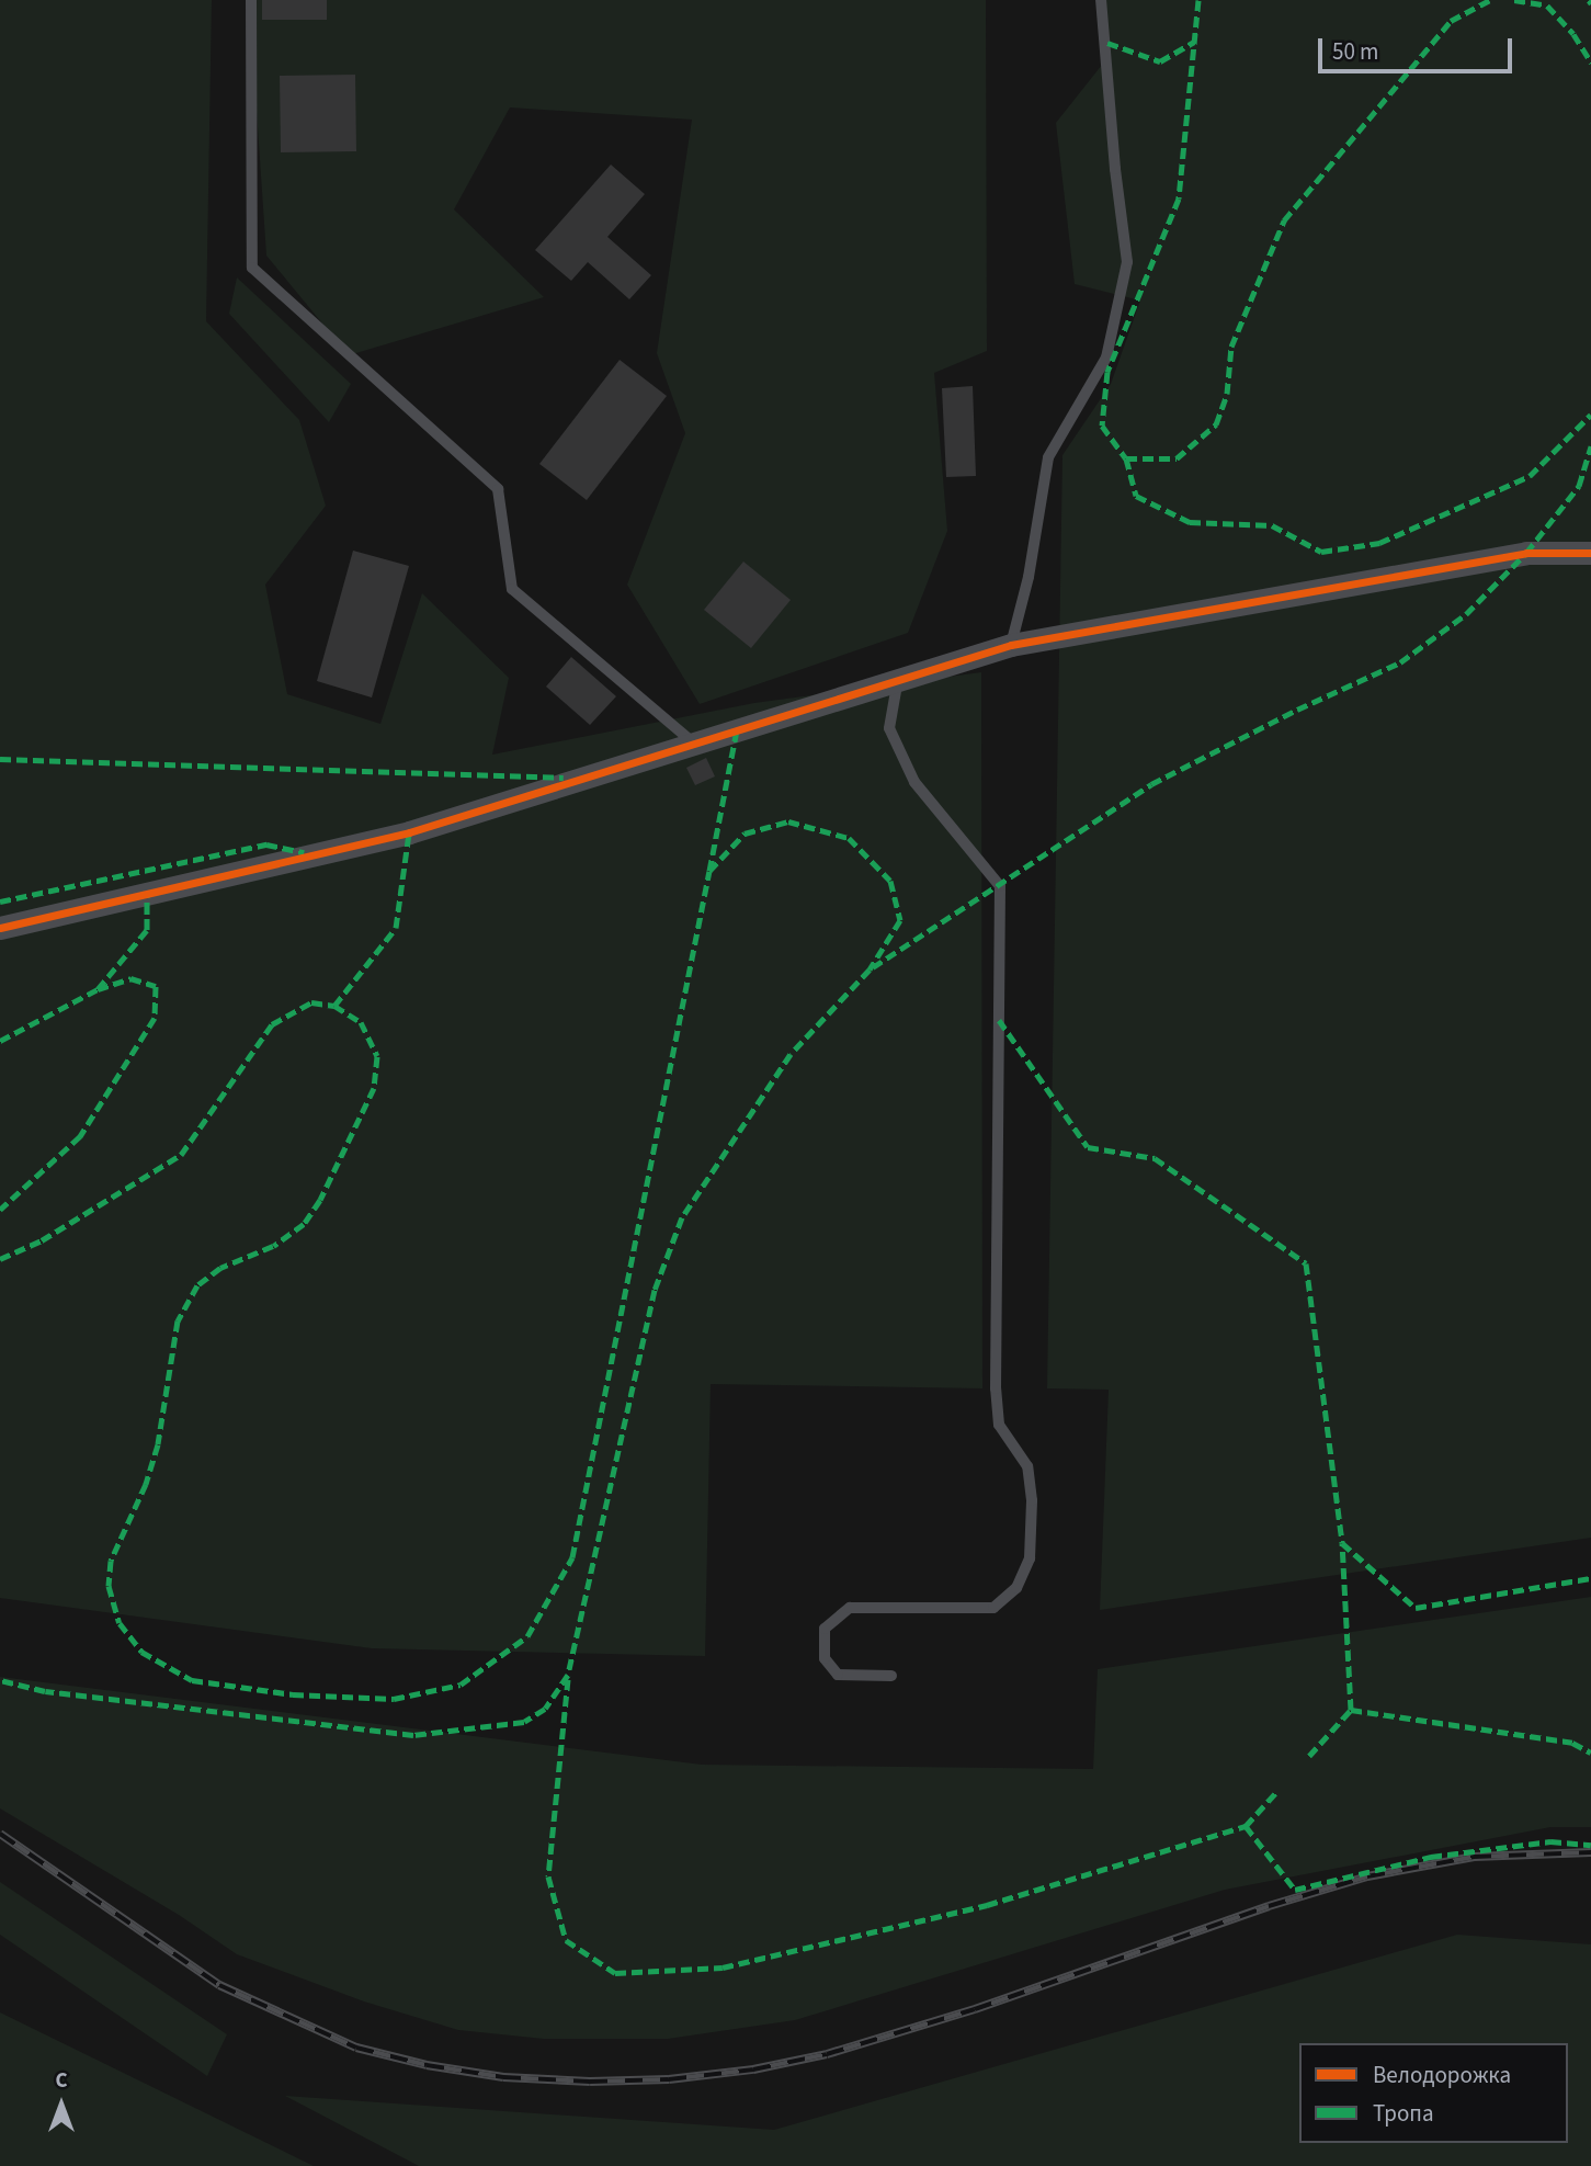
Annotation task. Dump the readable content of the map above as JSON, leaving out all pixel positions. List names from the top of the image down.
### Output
{
  "legend": ["Велодорожка", "Тропа"],
  "scale_bar": "50 m",
  "north": "top"
}
